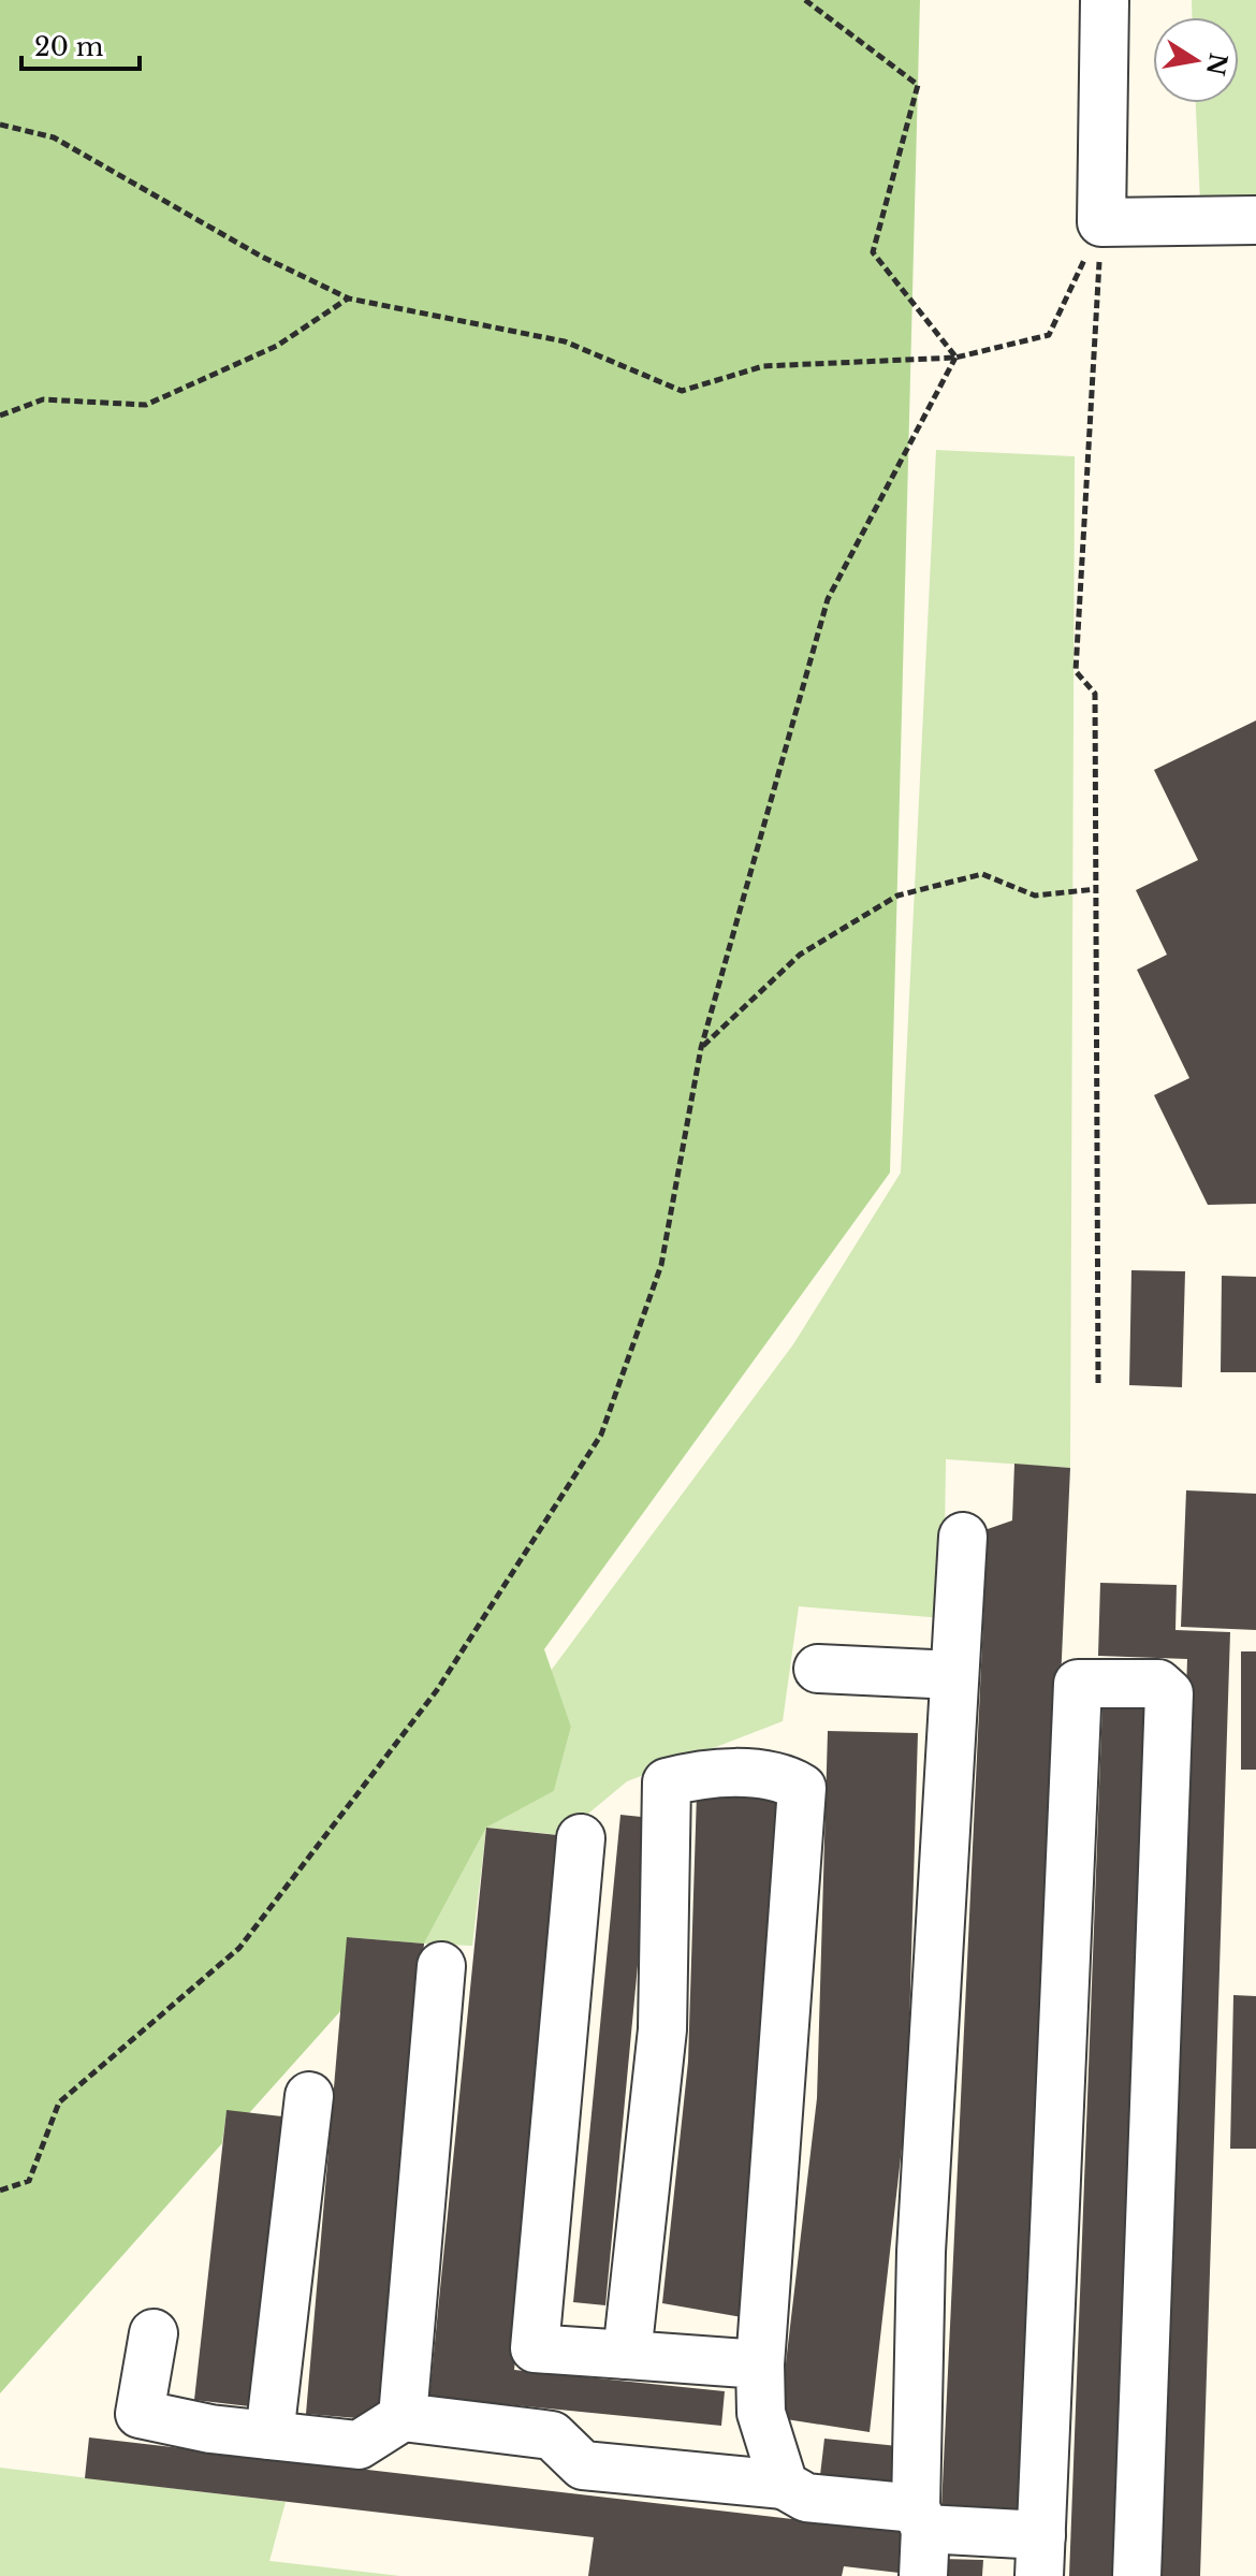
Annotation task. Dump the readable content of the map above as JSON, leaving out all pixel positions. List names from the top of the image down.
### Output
{
  "scale_bar": "20 m",
  "north": "right"
}
